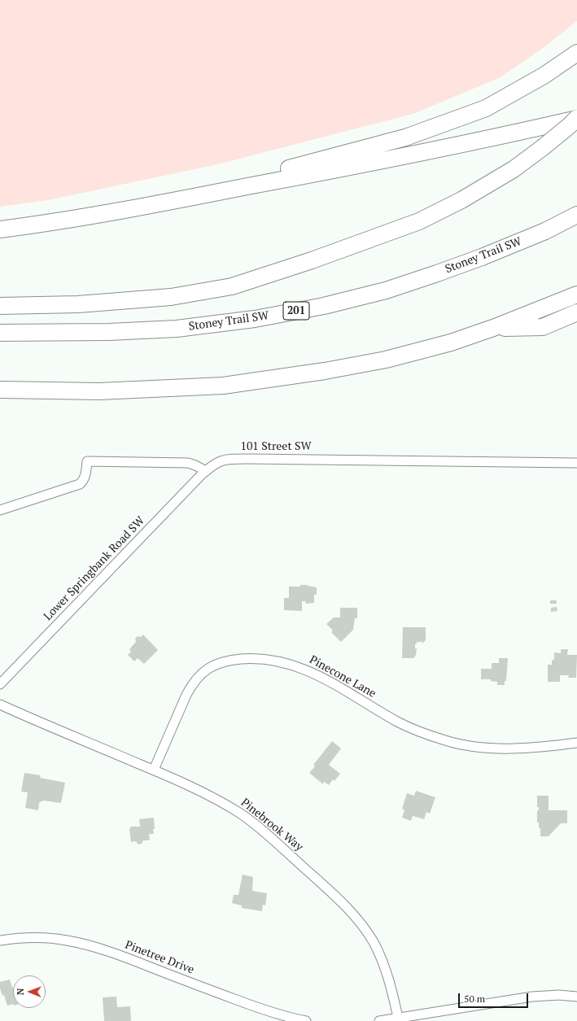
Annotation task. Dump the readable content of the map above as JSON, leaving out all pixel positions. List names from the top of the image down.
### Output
{
  "streets": {
    "highway": ["Stoney Trail SW", "201"],
    "street": [
      "101 Street SW",
      "Lower Springbank Road SW",
      "Pinecone Lane",
      "Pinebrook Way",
      "Pinetree Drive"
    ]
  },
  "crossings": [
    ["101 Street SW", "Lower Springbank Road SW"],
    ["Pinecone Lane", "Pinebrook Way"]
  ],
  "scale_bar": "50 m",
  "north": "left"
}
